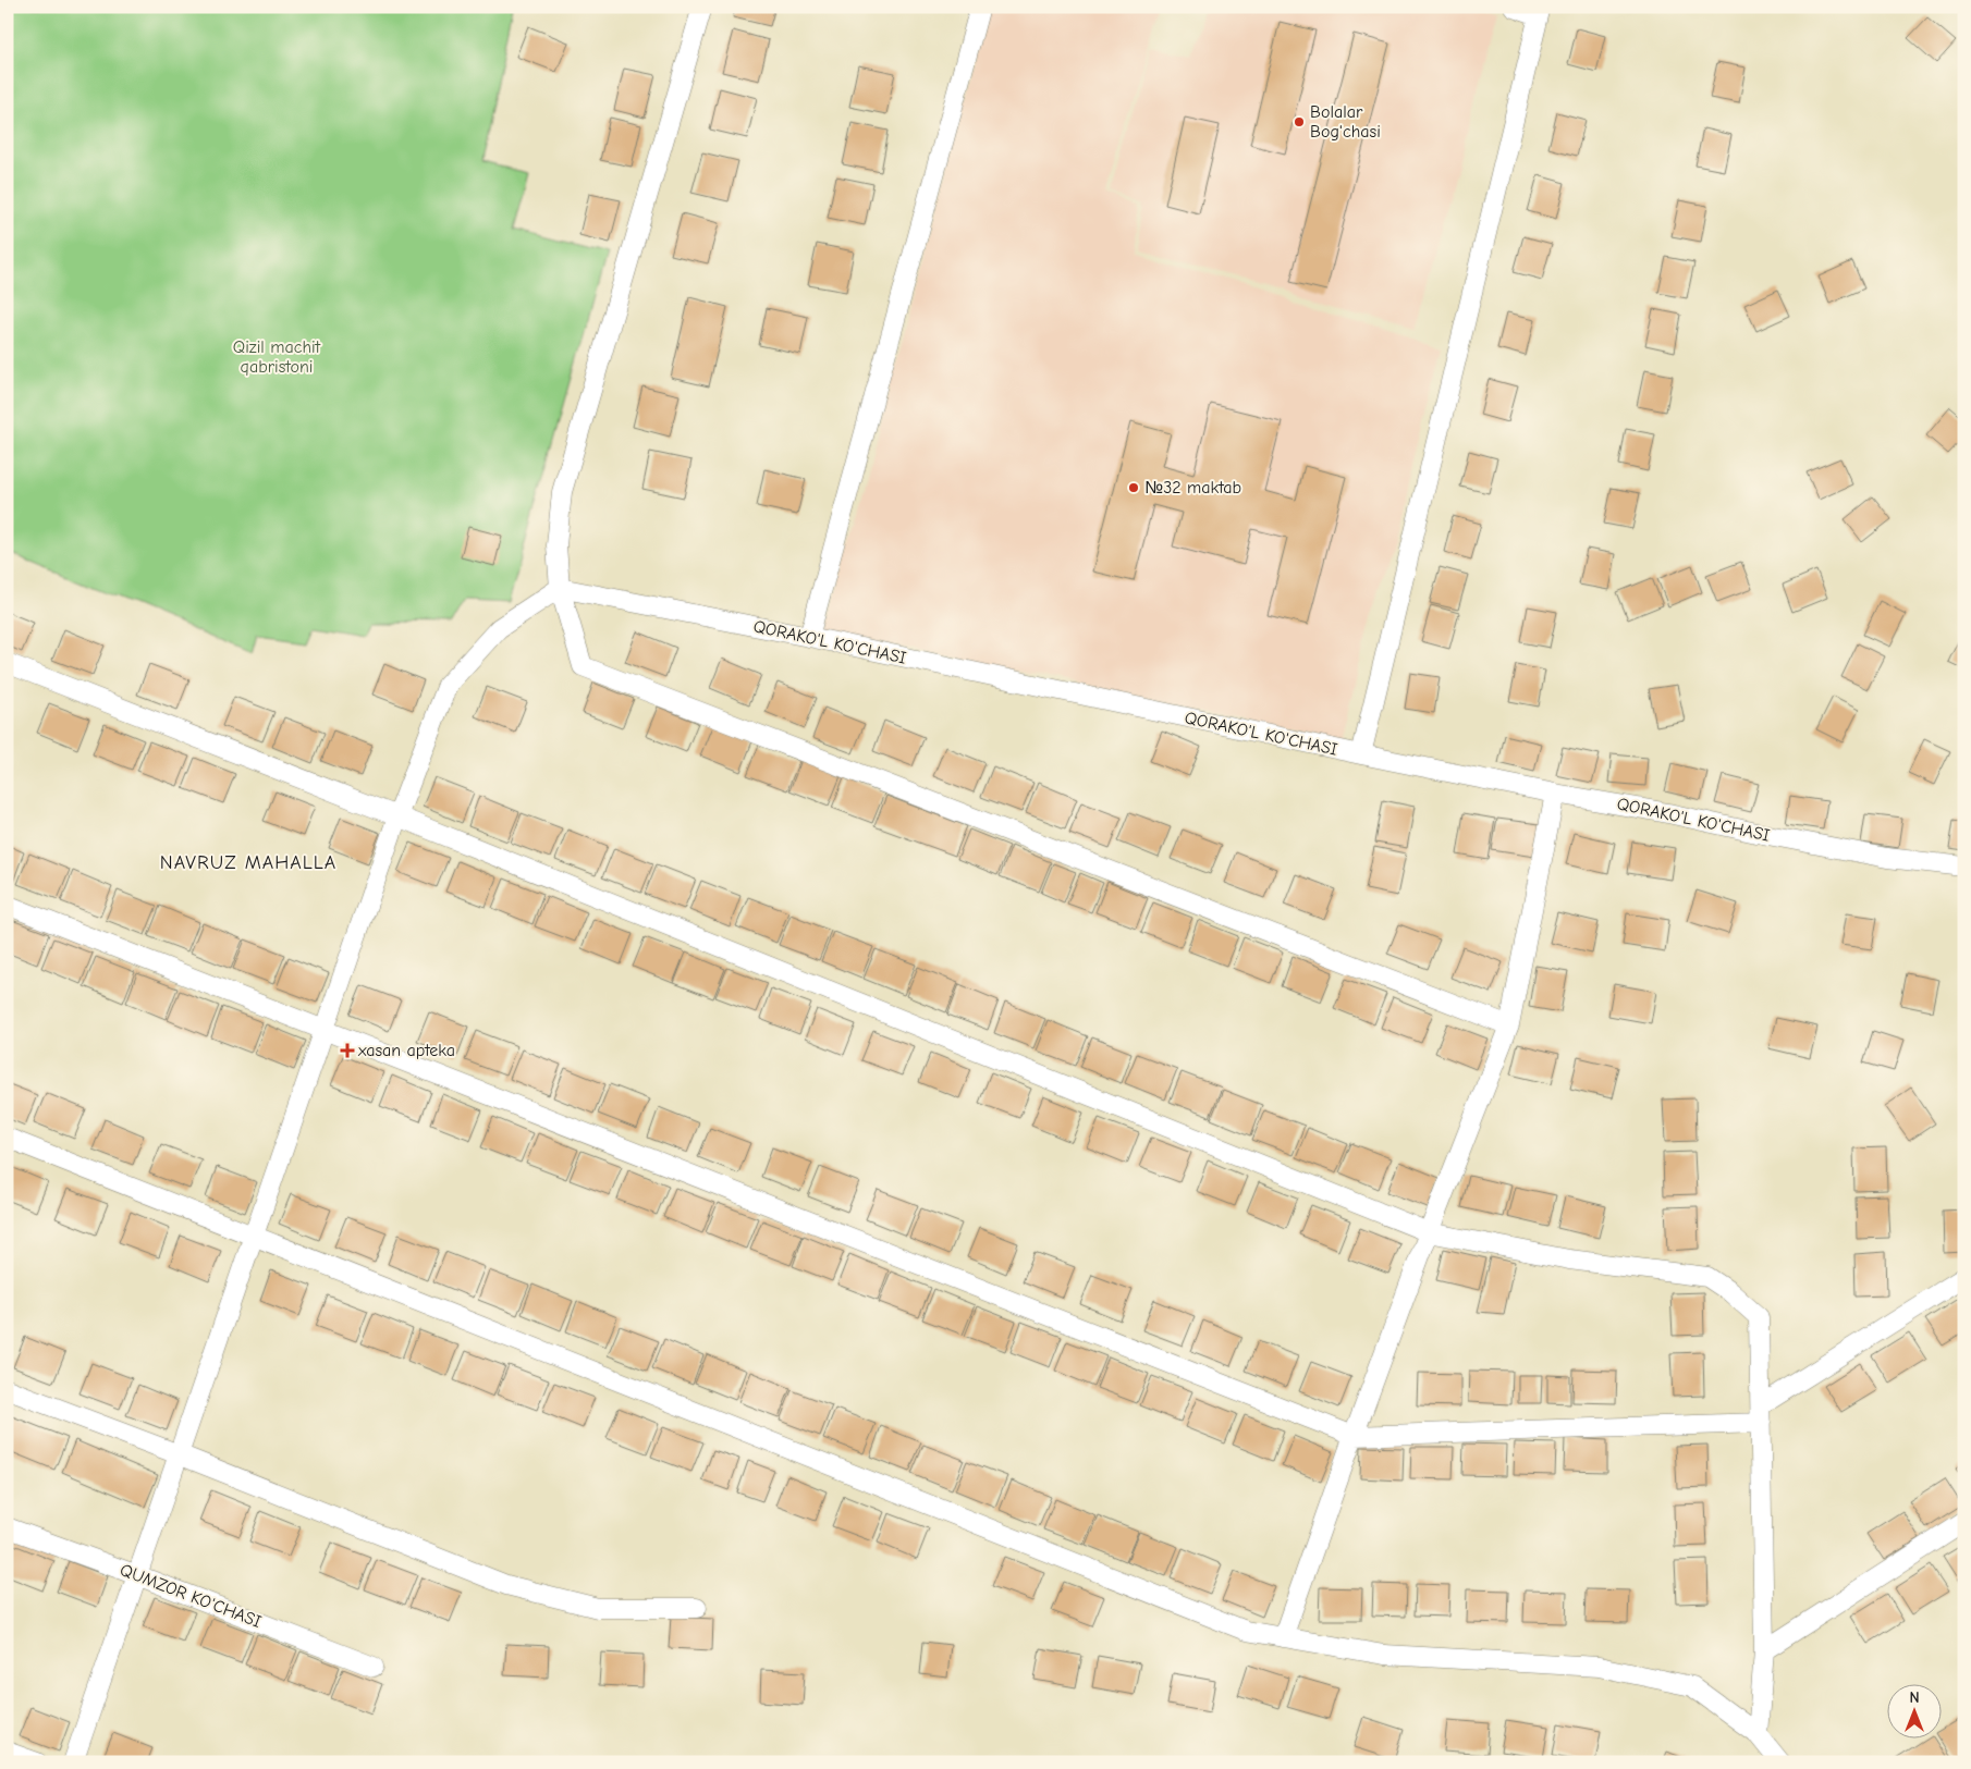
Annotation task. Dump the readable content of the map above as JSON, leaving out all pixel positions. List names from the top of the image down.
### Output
{
  "streets": {
    "street": ["QORAKO'L KO'CHASI", "QUMZOR KO'CHASI"]
  },
  "districts": ["NAVRUZ MAHALLA"],
  "parks": ["Qizil machit qabristoni"],
  "places": {
    "other": ["Bolalar Bog'chasi", "№32 maktab"],
    "health": ["xasan apteka"]
  },
  "north": "top"
}
